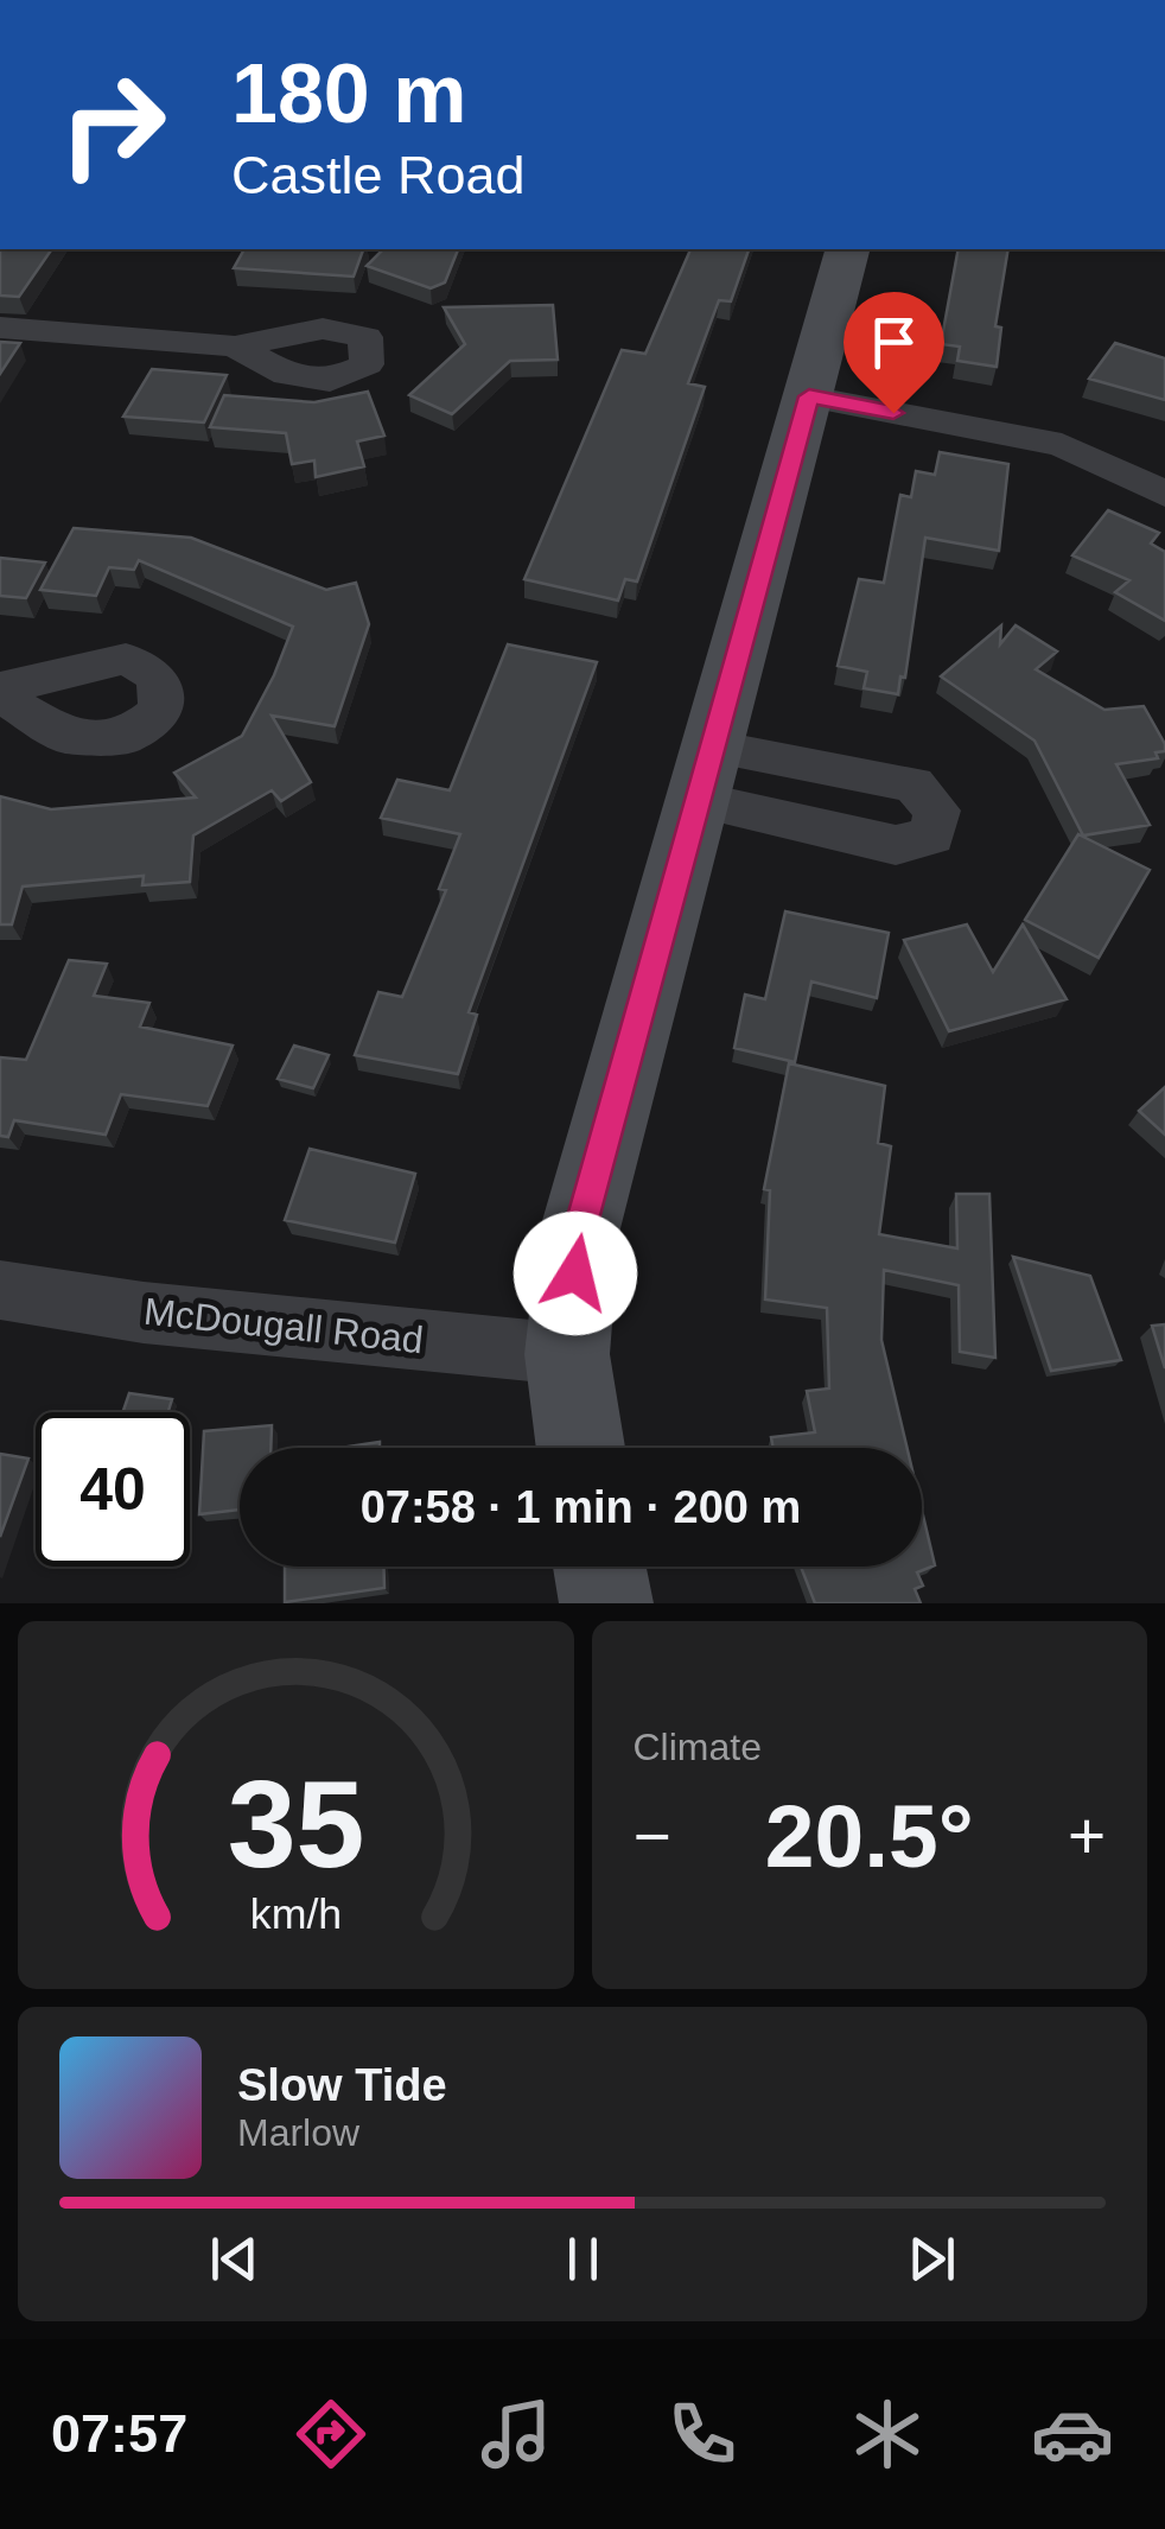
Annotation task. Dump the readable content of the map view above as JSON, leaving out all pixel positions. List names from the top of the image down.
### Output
{
  "streets": {
    "street": ["McDougall Road"]
  },
  "page": {
    "turn": ["180 m", "Castle Road"],
    "limit": "40",
    "trip": "07:58 · 1 min · 200 m",
    "tile": "Climate",
    "heat": ["−", "20.5°", "+"],
    "song": ["Slow Tide", "Marlow"],
    "tabs": "07:57",
    "gauge": ["35", "km/h"]
  }
}
